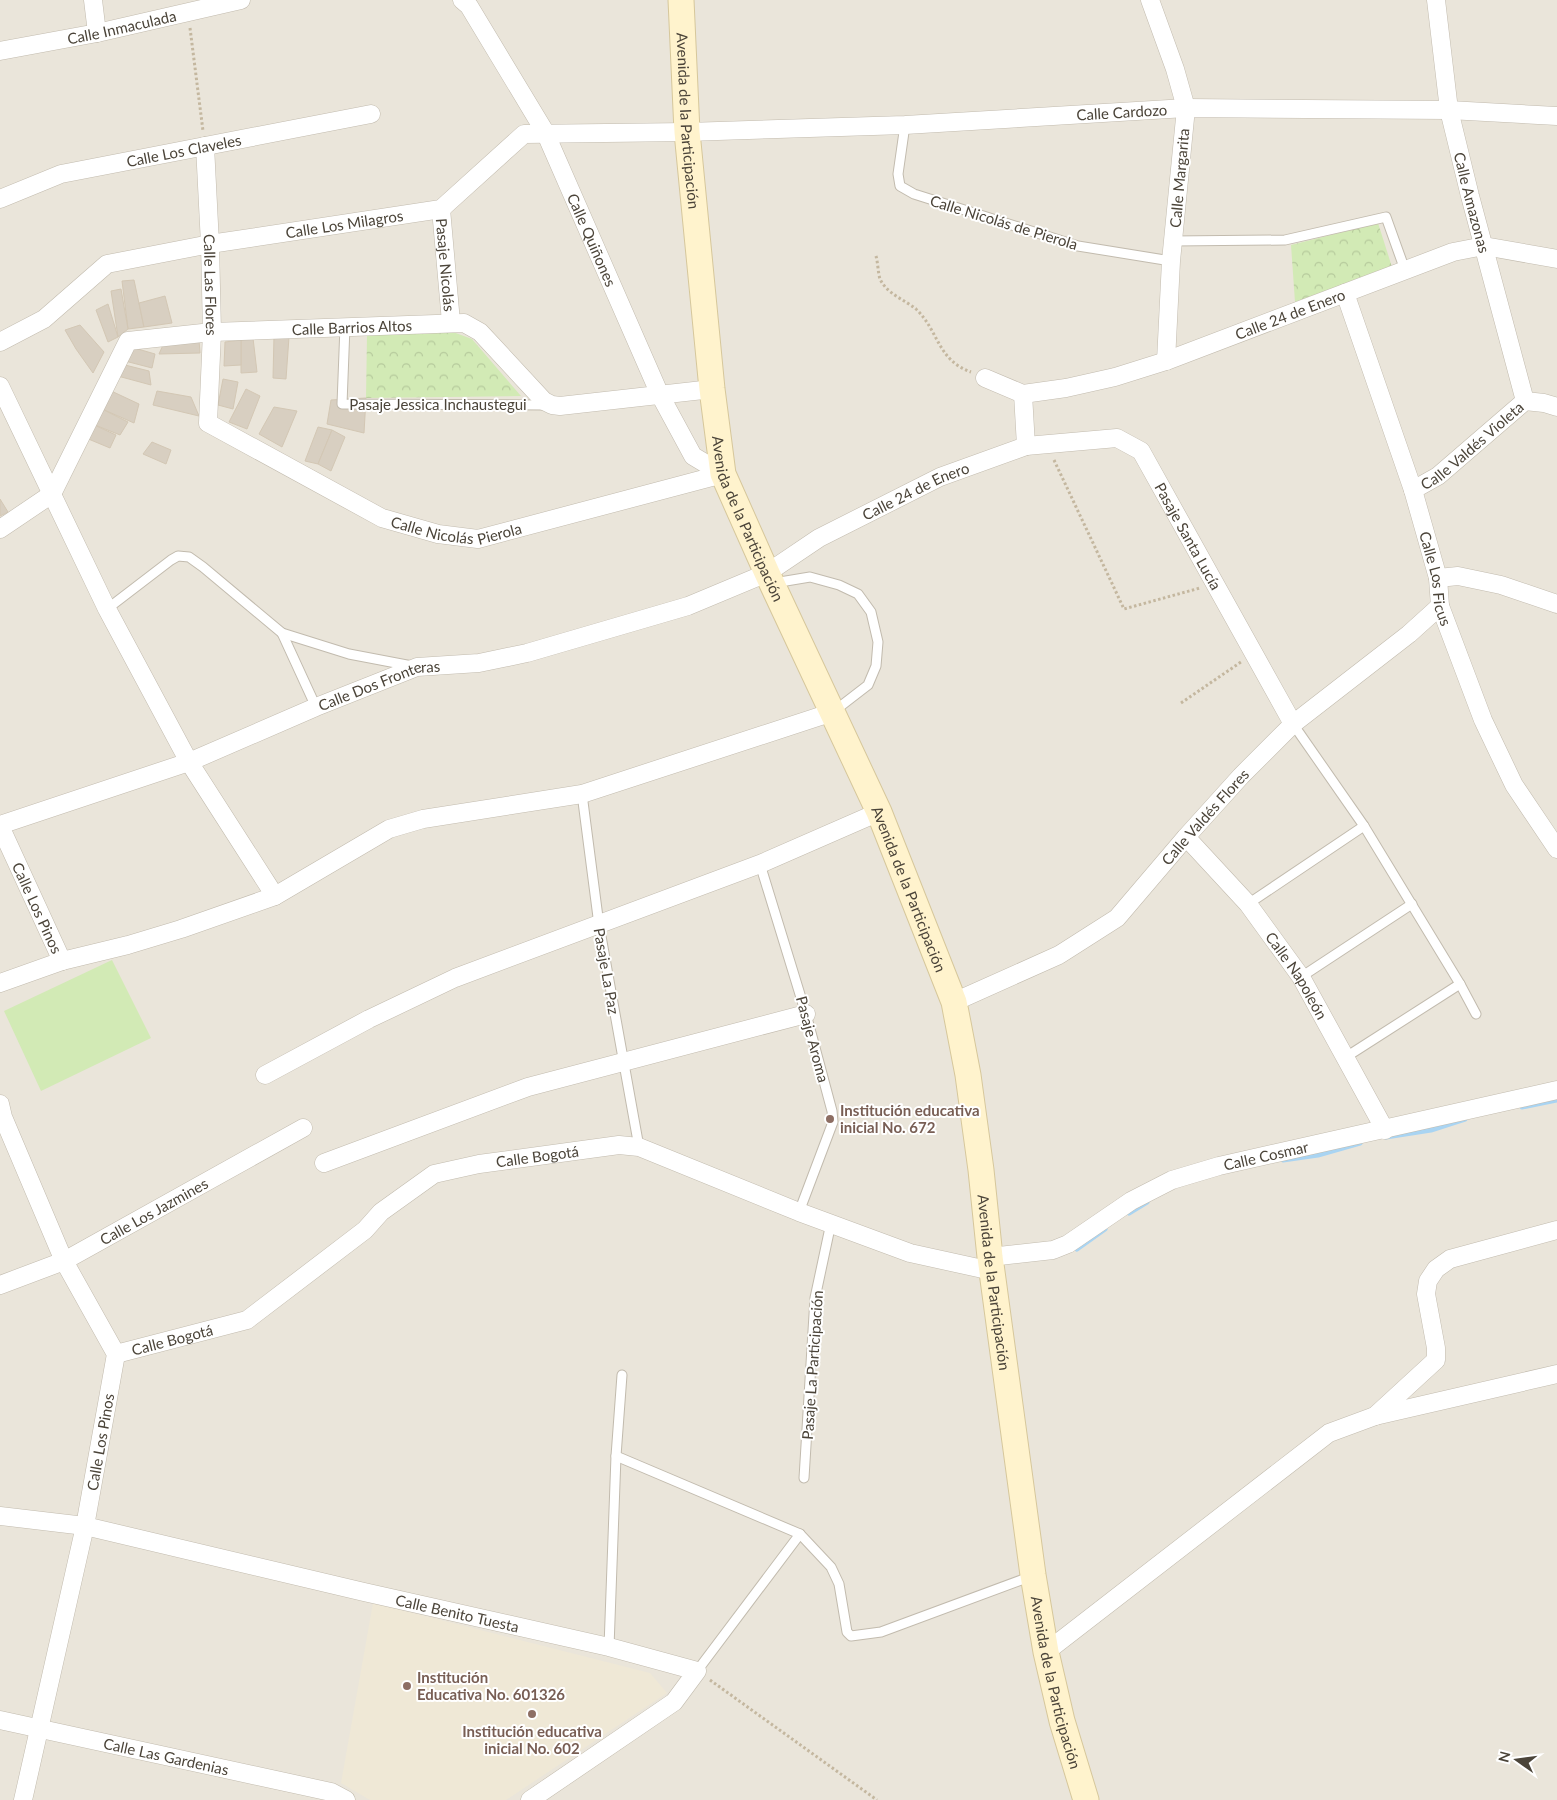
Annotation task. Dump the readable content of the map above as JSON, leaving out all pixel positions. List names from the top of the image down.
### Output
{
  "streets": {
    "main road": ["Avenida de la Participación"],
    "street": [
      "Calle Inmaculada",
      "Calle Cardozo",
      "Calle Los Claveles",
      "Calle Margarita",
      "Calle Amazonas",
      "Calle Los Milagros",
      "Calle Quiñones",
      "Pasaje Nicolás",
      "Calle Las Flores",
      "Calle 24 de Enero",
      "Calle Barrios Altos",
      "Calle Valdés Violeta",
      "Calle Nicolás Pierola",
      "Pasaje Santa Lucía",
      "Calle Los Ficus",
      "Calle Dos Fronteras",
      "Calle Valdés Flores",
      "Calle Los Pinos",
      "Calle Napoleón",
      "Calle Bogotá",
      "Calle Cosmar",
      "Calle Los Jazmines",
      "Calle Benito Tuesta",
      "Calle Las Gardenias"
    ],
    "lane": [
      "Calle Nicolás de Pierola",
      "Pasaje Jessica Inchaustegui",
      "Pasaje La Paz",
      "Pasaje Aroma",
      "Pasaje La Participación"
    ]
  },
  "crossings": [
    ["Calle Cardozo", "Avenida de la Participación"],
    ["Calle Cardozo", "Calle Margarita"],
    ["Calle Cardozo", "Calle Amazonas"],
    ["Calle Cardozo", "Calle Nicolás de Pierola"],
    ["Avenida de la Participación", "Calle Quiñones"],
    ["Avenida de la Participación", "Calle 24 de Enero"],
    ["Avenida de la Participación", "Calle Nicolás Pierola"],
    ["Avenida de la Participación", "Calle Dos Fronteras"],
    ["Avenida de la Participación", "Calle Valdés Flores"],
    ["Avenida de la Participación", "Calle Bogotá"],
    ["Avenida de la Participación", "Calle Cosmar"],
    ["Calle Los Claveles", "Calle Las Flores"],
    ["Calle Margarita", "Calle Nicolás de Pierola"],
    ["Calle Margarita", "Calle 24 de Enero"],
    ["Calle Amazonas", "Calle 24 de Enero"],
    ["Calle Amazonas", "Calle Valdés Violeta"],
    ["Calle Los Milagros", "Pasaje Nicolás"],
    ["Calle Los Milagros", "Calle Las Flores"],
    ["Calle Quiñones", "Calle Nicolás Pierola"],
    ["Pasaje Nicolás", "Calle Barrios Altos"],
    ["Calle Las Flores", "Calle Barrios Altos"],
    ["Calle Las Flores", "Calle Nicolás Pierola"],
    ["Calle 24 de Enero", "Pasaje Santa Lucía"],
    ["Calle 24 de Enero", "Calle Los Ficus"],
    ["Calle 24 de Enero", "Calle Dos Fronteras"],
    ["Calle Barrios Altos", "Pasaje Jessica Inchaustegui"],
    ["Calle Valdés Violeta", "Calle Los Ficus"],
    ["Pasaje Santa Lucía", "Calle Valdés Flores"],
    ["Calle Los Ficus", "Calle Valdés Flores"],
    ["Calle Dos Fronteras", "Calle Los Pinos"],
    ["Calle Valdés Flores", "Calle Napoleón"],
    ["Calle Los Pinos", "Calle Bogotá"],
    ["Calle Los Pinos", "Calle Benito Tuesta"],
    ["Calle Los Pinos", "Calle Las Gardenias"],
    ["Pasaje La Paz", "Calle Bogotá"],
    ["Calle Napoleón", "Calle Cosmar"],
    ["Pasaje Aroma", "Calle Bogotá"],
    ["Calle Bogotá", "Calle Cosmar"],
    ["Calle Bogotá", "Pasaje La Participación"]
  ],
  "places": ["Institución educativa inicial No. 672", "Institución Educativa No. 601326", "Institución educativa inicial No. 602"],
  "north": "left"
}
